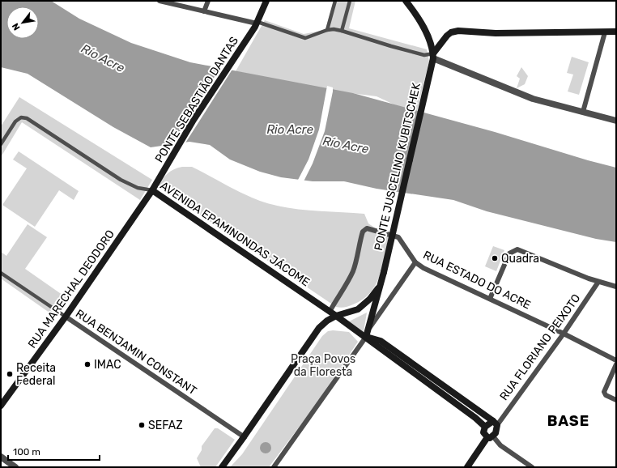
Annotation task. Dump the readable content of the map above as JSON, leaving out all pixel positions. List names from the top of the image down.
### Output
{
  "streets": {
    "main road": [
      "PONTE SEBASTIÃO DANTAS",
      "PONTE JUSCELINO KUBITSCHEK",
      "AVENIDA EPAMINONDAS JÁCOME",
      "RUA MARECHAL DEODORO",
      "RUA FLORIANO PEIXOTO"
    ],
    "street": ["RUA ESTADO DO ACRE", "RUA BENJAMIN CONSTANT"]
  },
  "crossings": [
    ["PONTE SEBASTIÃO DANTAS", "RUA MARECHAL DEODORO"],
    ["AVENIDA EPAMINONDAS JÁCOME", "RUA ESTADO DO ACRE"],
    ["AVENIDA EPAMINONDAS JÁCOME", "RUA MARECHAL DEODORO"],
    ["AVENIDA EPAMINONDAS JÁCOME", "RUA FLORIANO PEIXOTO"],
    ["RUA ESTADO DO ACRE", "RUA FLORIANO PEIXOTO"],
    ["RUA MARECHAL DEODORO", "RUA BENJAMIN CONSTANT"]
  ],
  "districts": ["BASE"],
  "water": ["Río Acre", "Rio Acre"],
  "parks": ["Praça Povos da Floresta"],
  "places": [
    "Quadra",
    "IMAC",
    "Receita Federal",
    "SEFAZ"
  ],
  "scale_bar": "100 m",
  "north": "bottom left"
}
